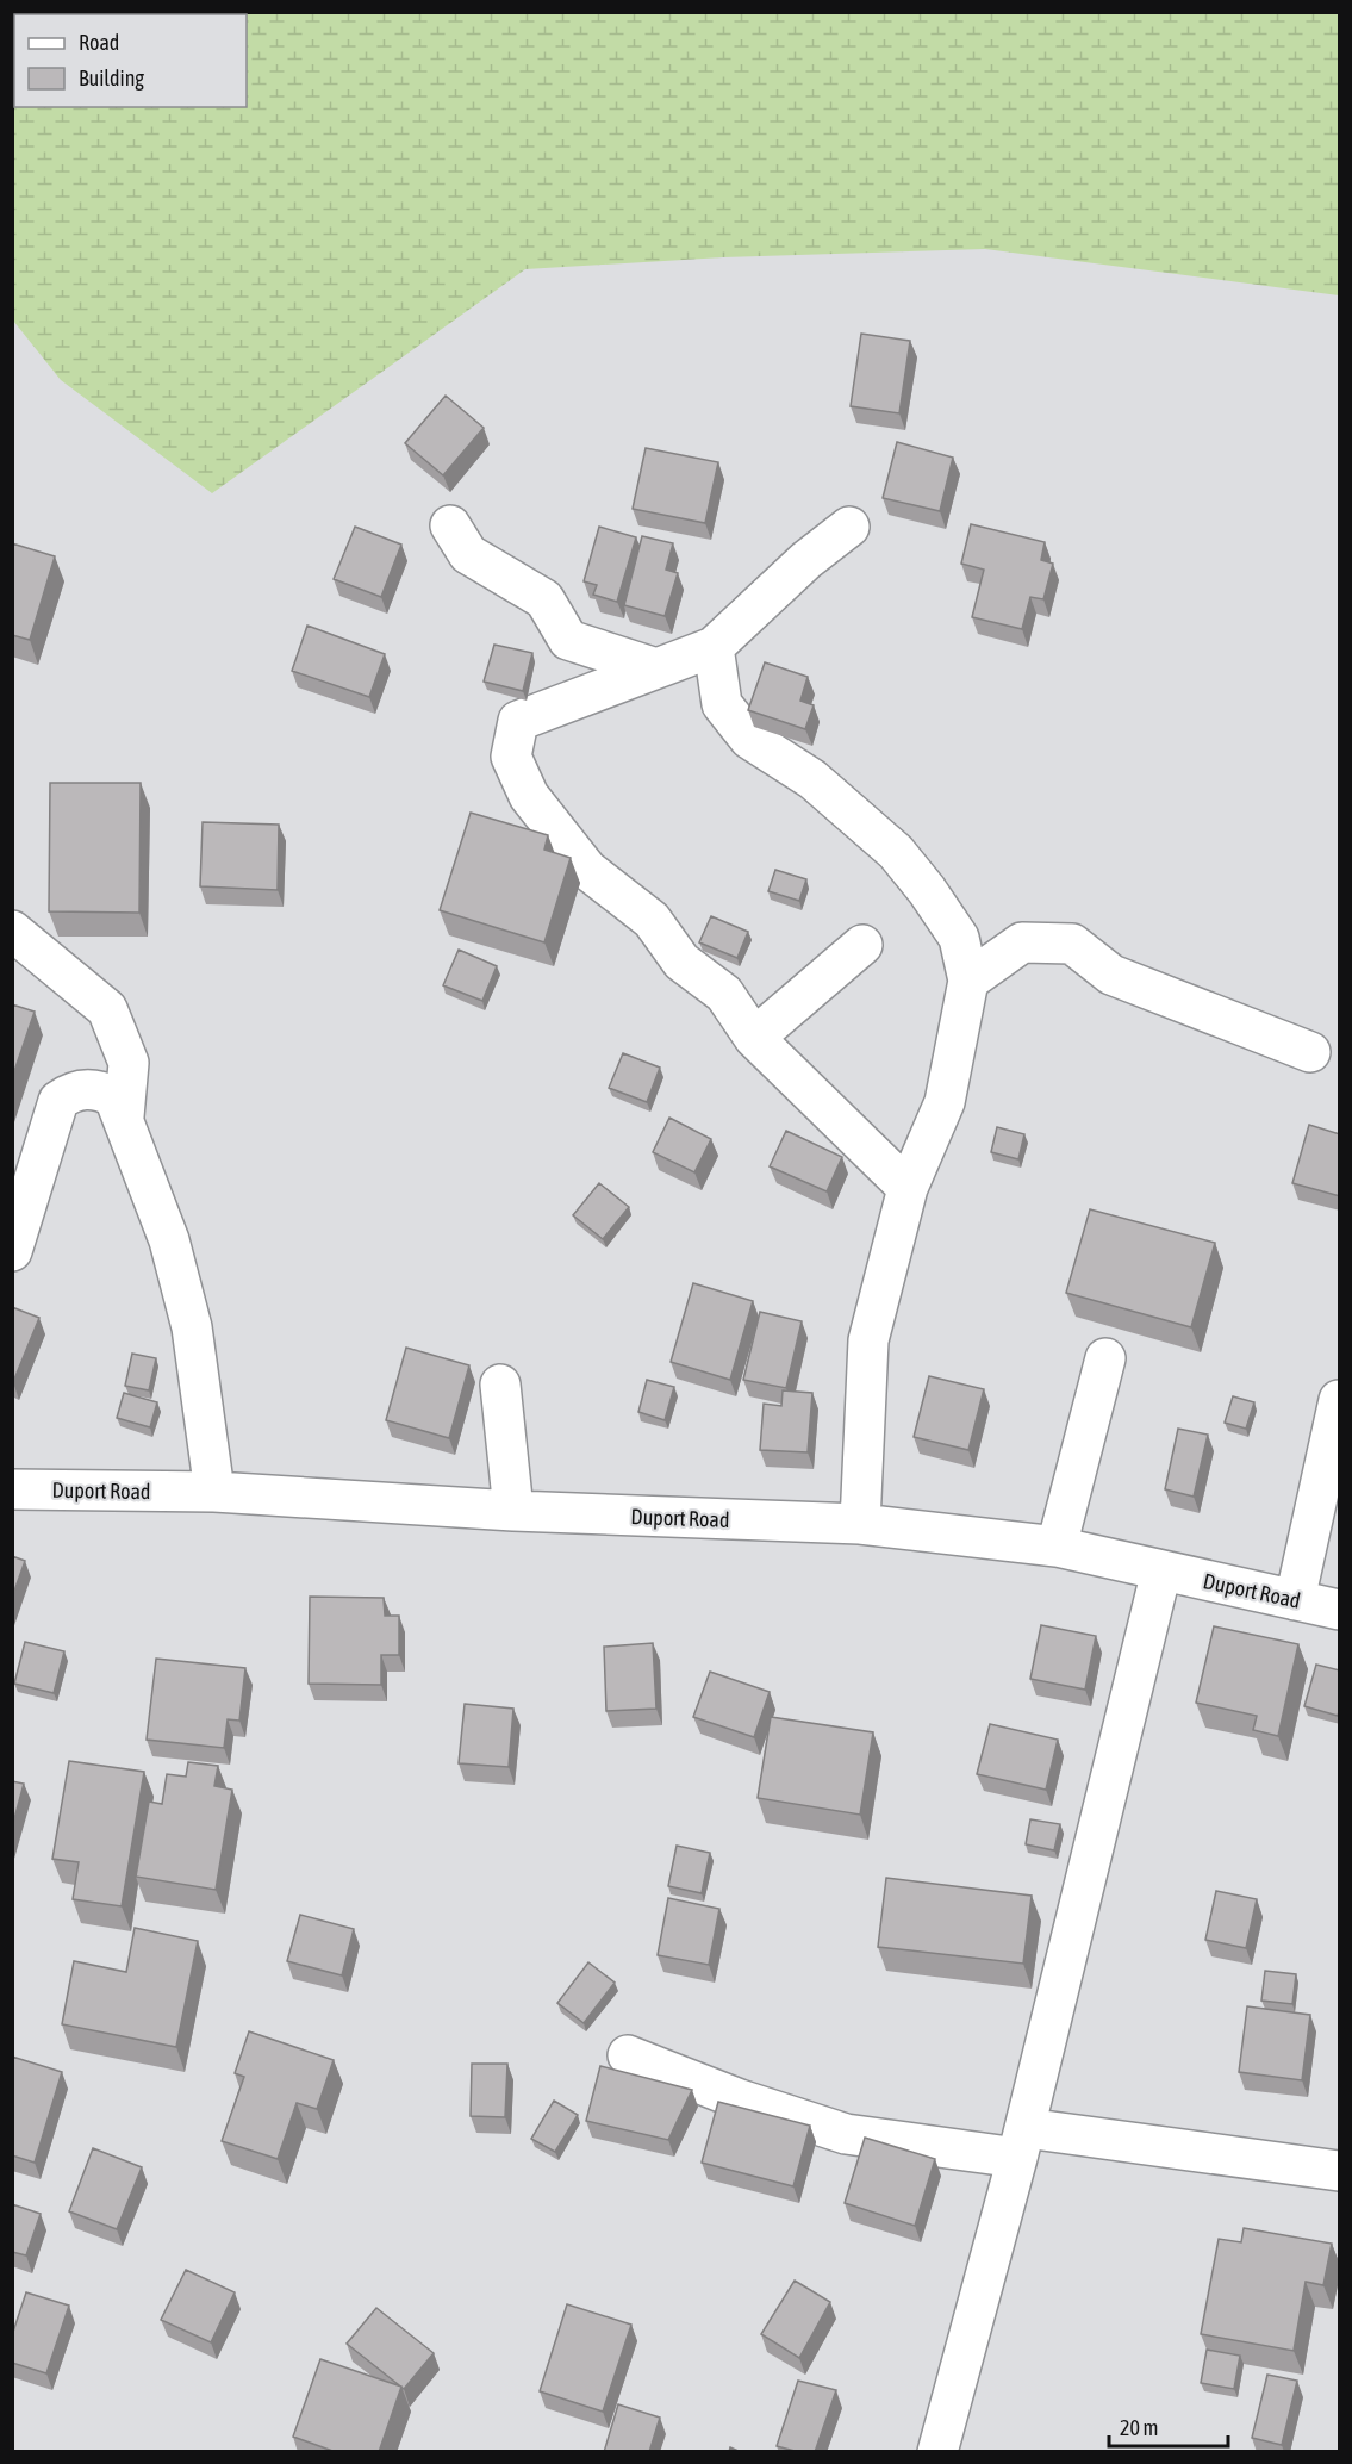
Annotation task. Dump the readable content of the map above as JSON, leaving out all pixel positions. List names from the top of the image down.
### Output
{
  "streets": {
    "street": ["Duport Road"]
  },
  "legend": ["Road", "Building"],
  "scale_bar": "20 m"
}
